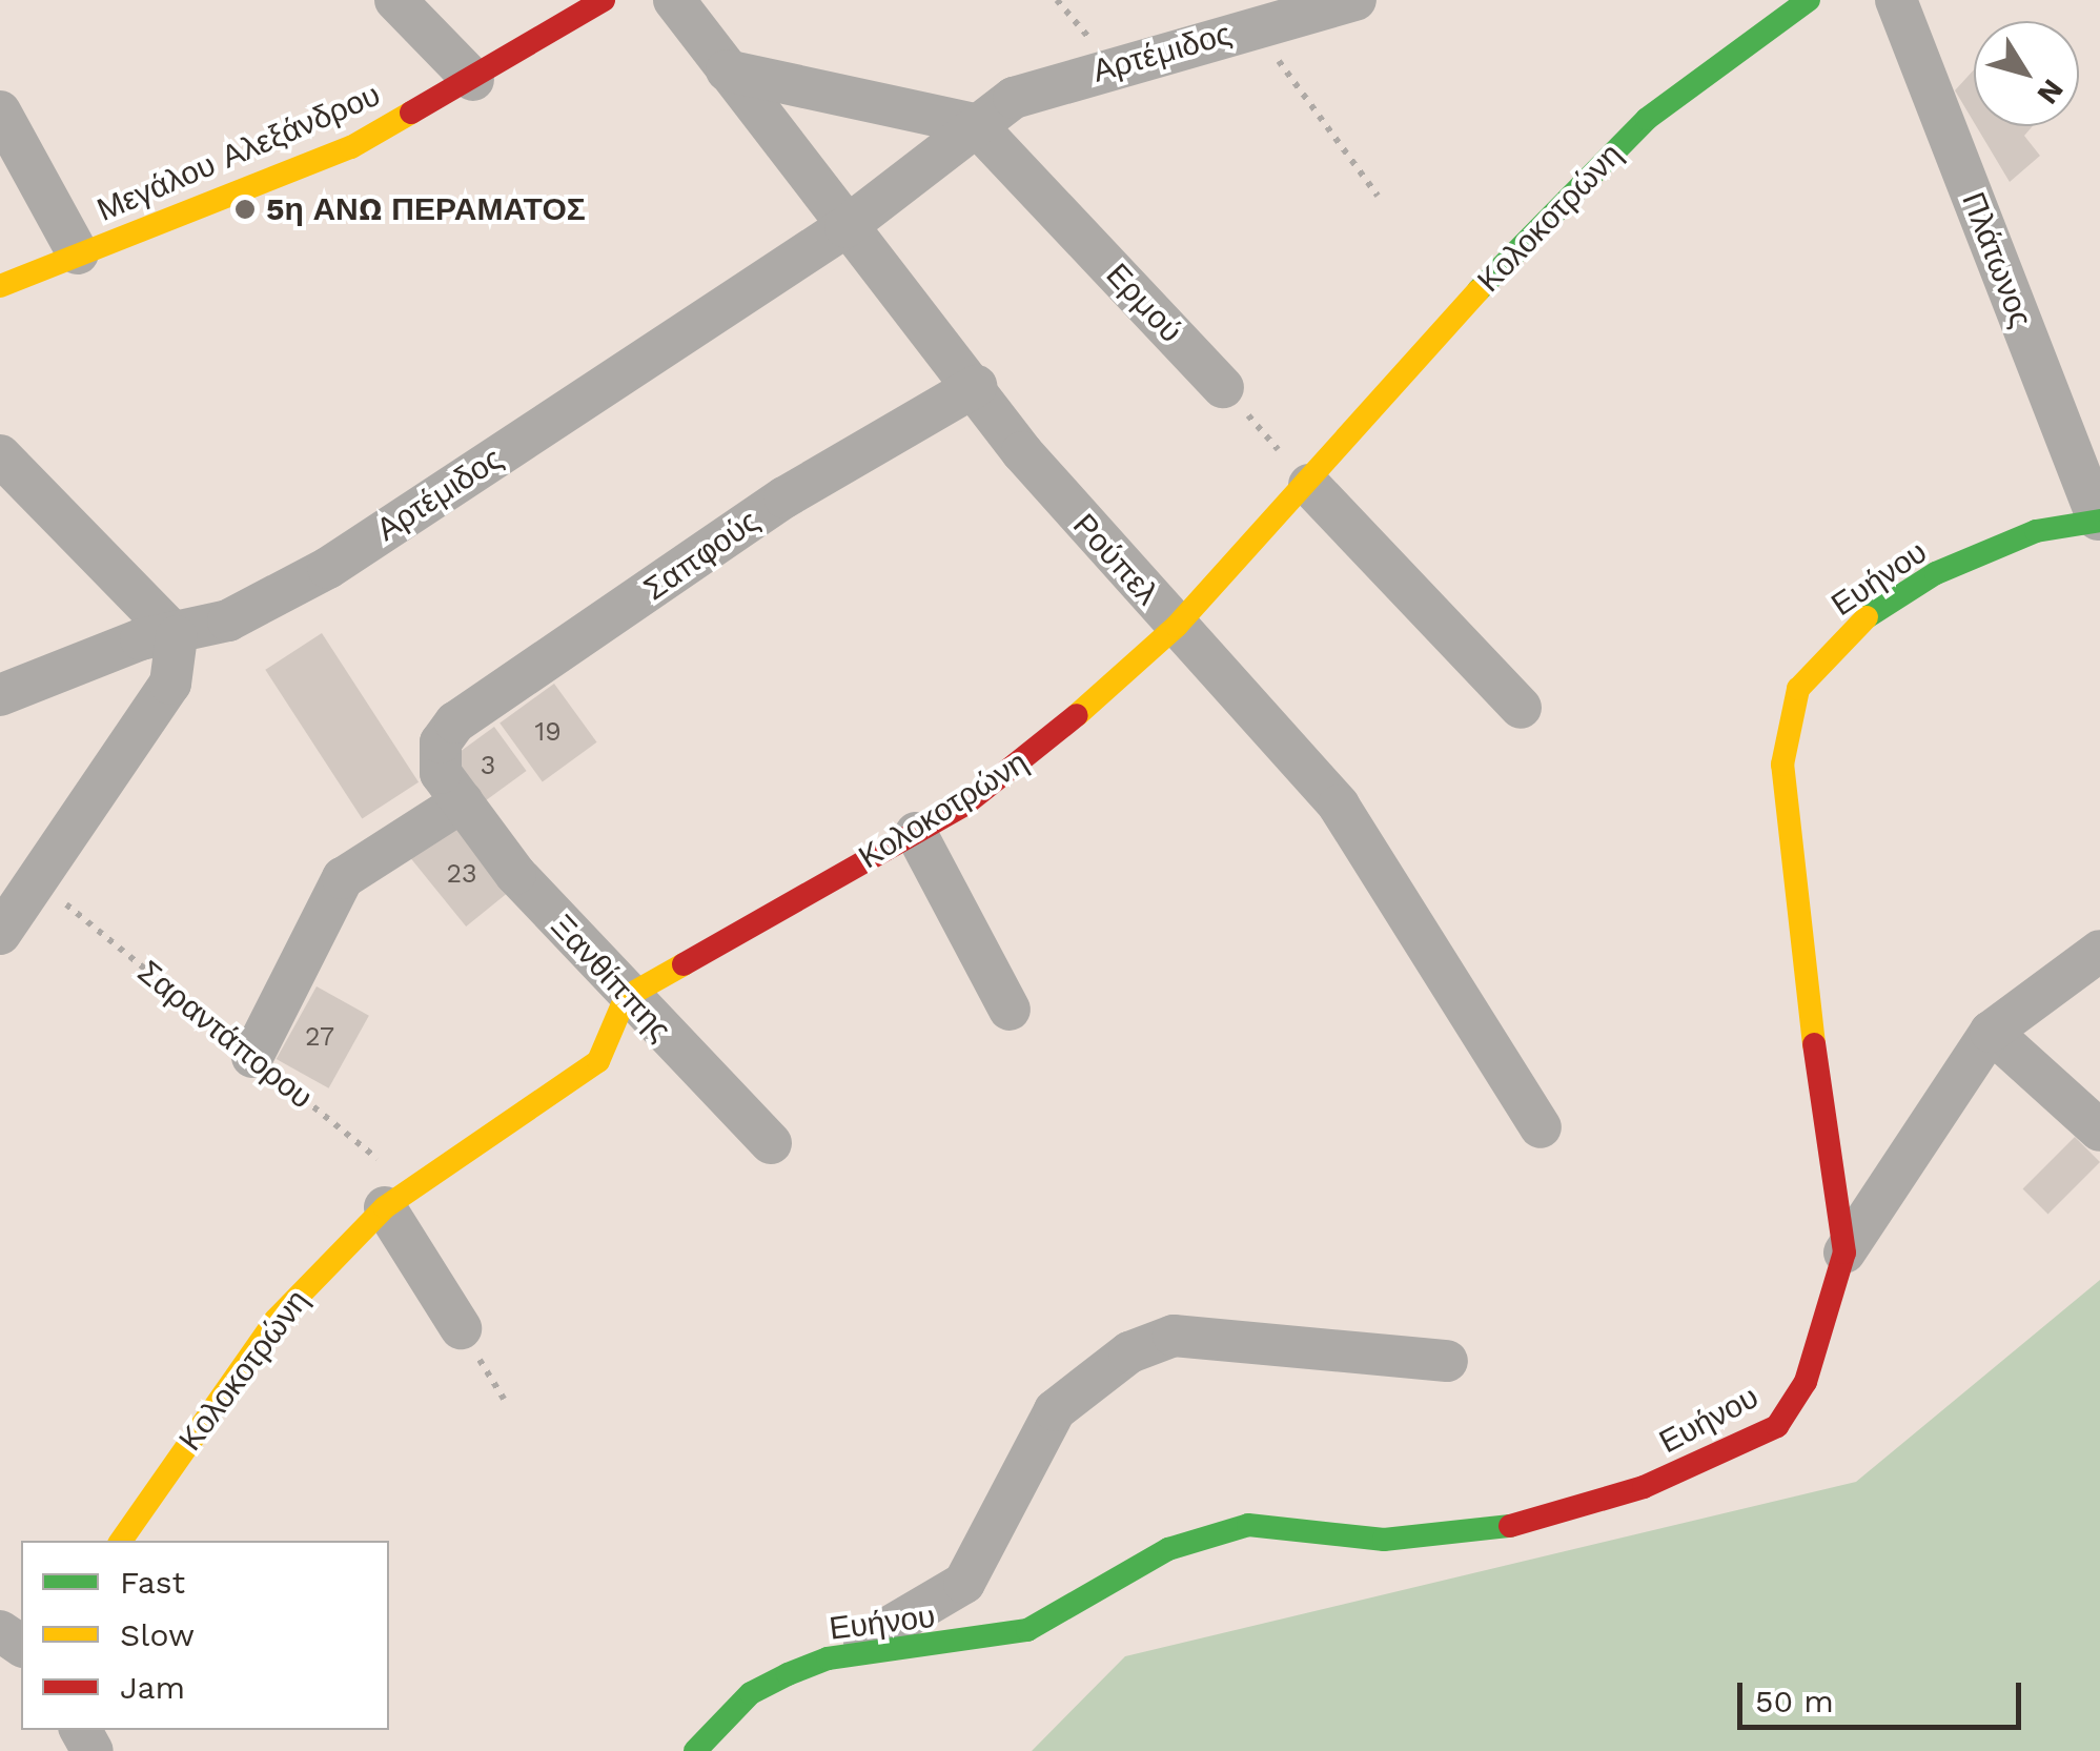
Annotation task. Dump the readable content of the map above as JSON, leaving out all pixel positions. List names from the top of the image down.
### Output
{
  "streets": {
    "street": [
      "Αρτέμιδος",
      "Μεγάλου Αλεξάνδρου",
      "Κολοκοτρώνη",
      "Πλάτωνος",
      "Ερμού",
      "Σαπφούς",
      "Ρούπελ",
      "Ευήνου",
      "Ξανθίππης"
    ],
    "path": ["Σαραντάπορου"]
  },
  "crossings": [
    ["Αρτέμιδος", "Ερμού"],
    ["Αρτέμιδος", "Ρούπελ"],
    ["Κολοκοτρώνη", "Ρούπελ"],
    ["Κολοκοτρώνη", "Ξανθίππης"],
    ["Κολοκοτρώνη", "Σαραντάπορου"],
    ["Πλάτωνος", "Ευήνου"],
    ["Σαπφούς", "Ρούπελ"],
    ["Σαπφούς", "Ξανθίππης"]
  ],
  "places": ["5η ΑΝΩ ΠΕΡΑΜΑΤΟΣ"],
  "house_numbers": [
    "19",
    "3",
    "23",
    "27"
  ],
  "legend": ["Fast", "Slow", "Jam"],
  "scale_bar": "50 m",
  "north": "bottom right"
}
